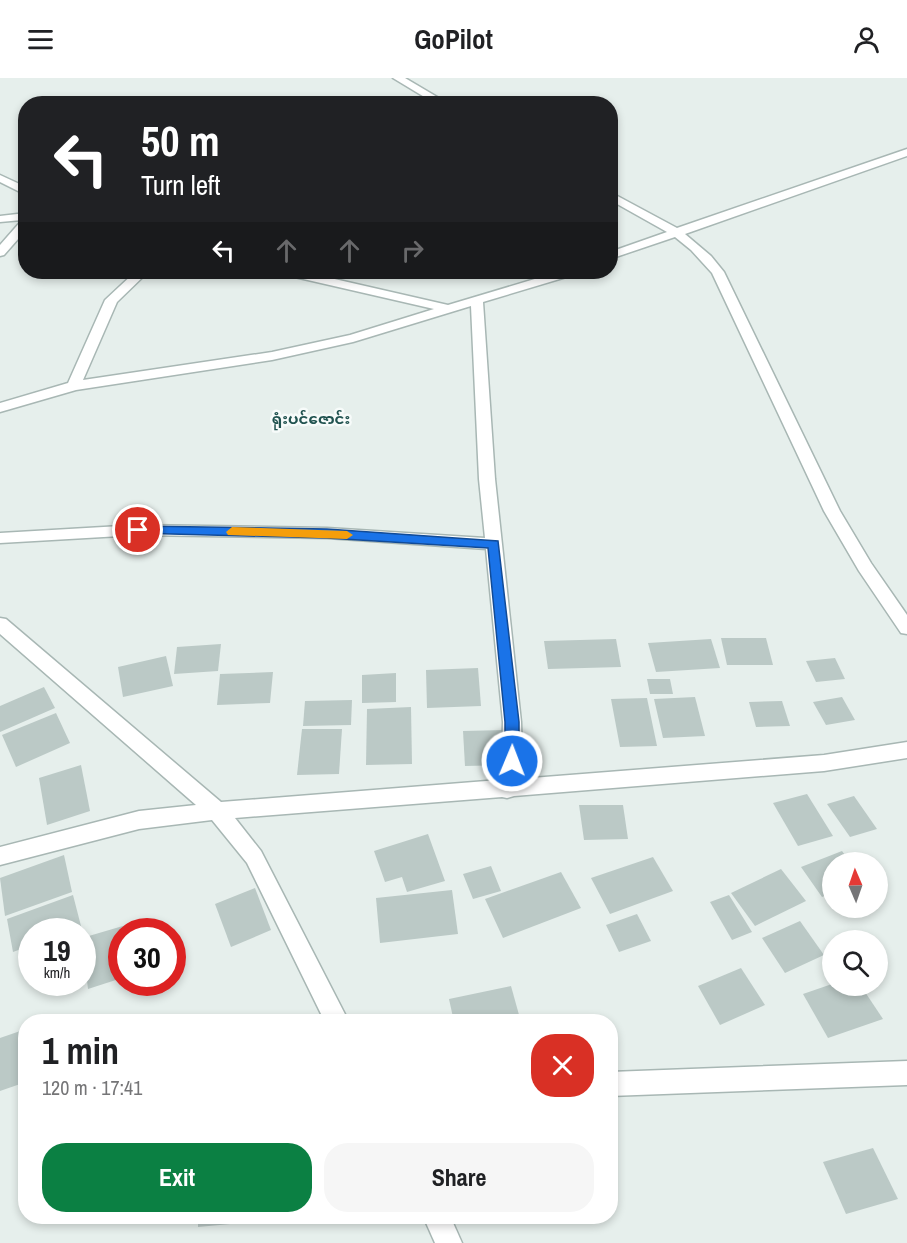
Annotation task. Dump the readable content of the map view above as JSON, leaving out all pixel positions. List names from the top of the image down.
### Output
{
  "districts": ["ရုံးပင်ဇောင်း"],
  "north": "top",
  "page": {
    "header": "GoPilot",
    "turn": ["50 m", "Turn left"],
    "speed": "19 km/h",
    "limit": "30",
    "heading": ["1 min", "120 m · 17:41"],
    "buttons": ["Exit", "Share"]
  }
}
